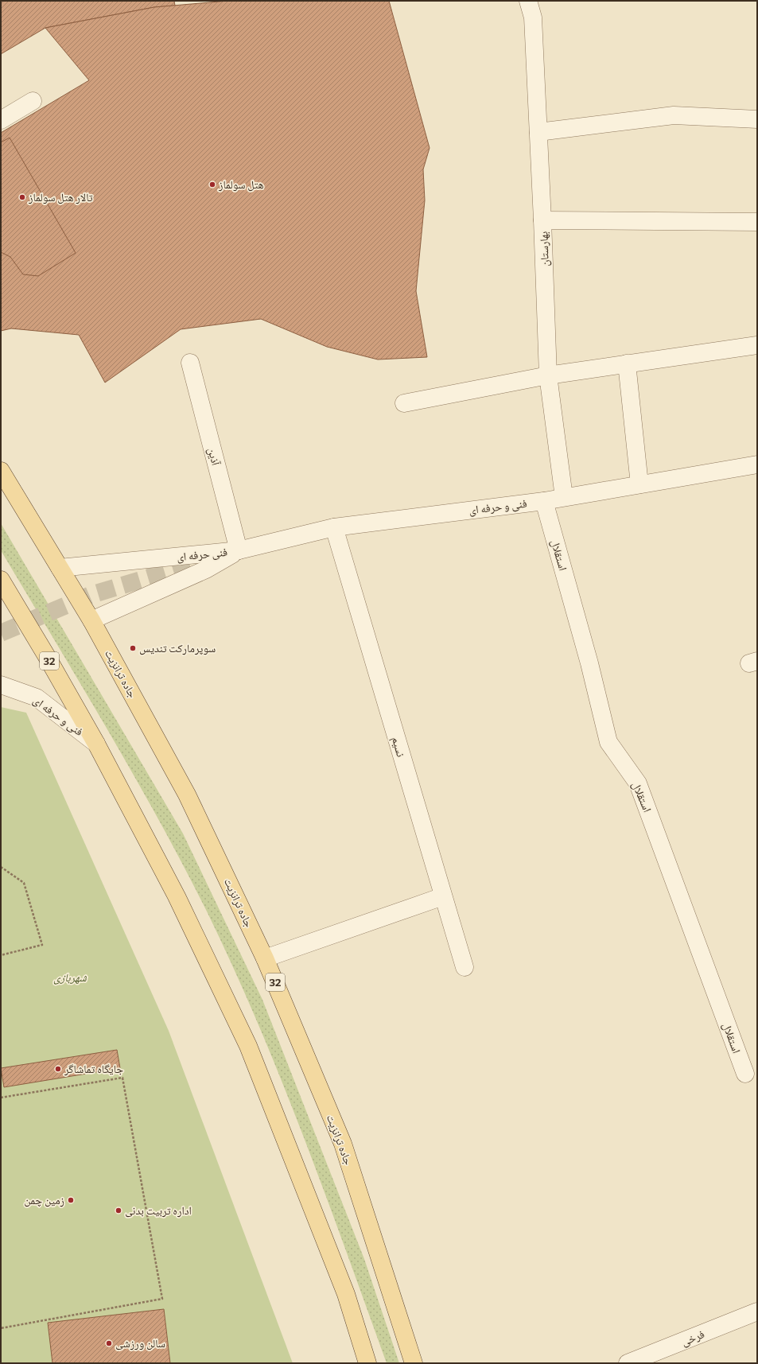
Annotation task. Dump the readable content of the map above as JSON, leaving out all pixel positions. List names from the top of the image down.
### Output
{
  "streets": {
    "main road": ["32", "جاده ترانزیت"],
    "street": [
      "بهارستان",
      "آذین",
      "فنی و حرفه ای",
      "فنی حرفه ای",
      "استقلال",
      "نسيم",
      "فرخی"
    ]
  },
  "crossings": [
    ["بهارستان", "فنی و حرفه ای"],
    ["آذین", "فنی و حرفه ای"],
    ["آذین", "فنی حرفه ای"],
    ["فنی و حرفه ای", "فنی حرفه ای"],
    ["فنی و حرفه ای", "استقلال"],
    ["فنی و حرفه ای", "32"],
    ["فنی و حرفه ای", "نسيم"],
    ["فنی حرفه ای", "جاده ترانزیت"]
  ],
  "parks": ["شهربازی"],
  "places": [
    "هتل سولماز",
    "تالار هتل سولماز",
    "سوپرمارکت تندیس",
    "جایگاه تماشاگر",
    "زمین چمن",
    "اداره تربیت بدنی",
    "سالن ورزشی"
  ]
}
